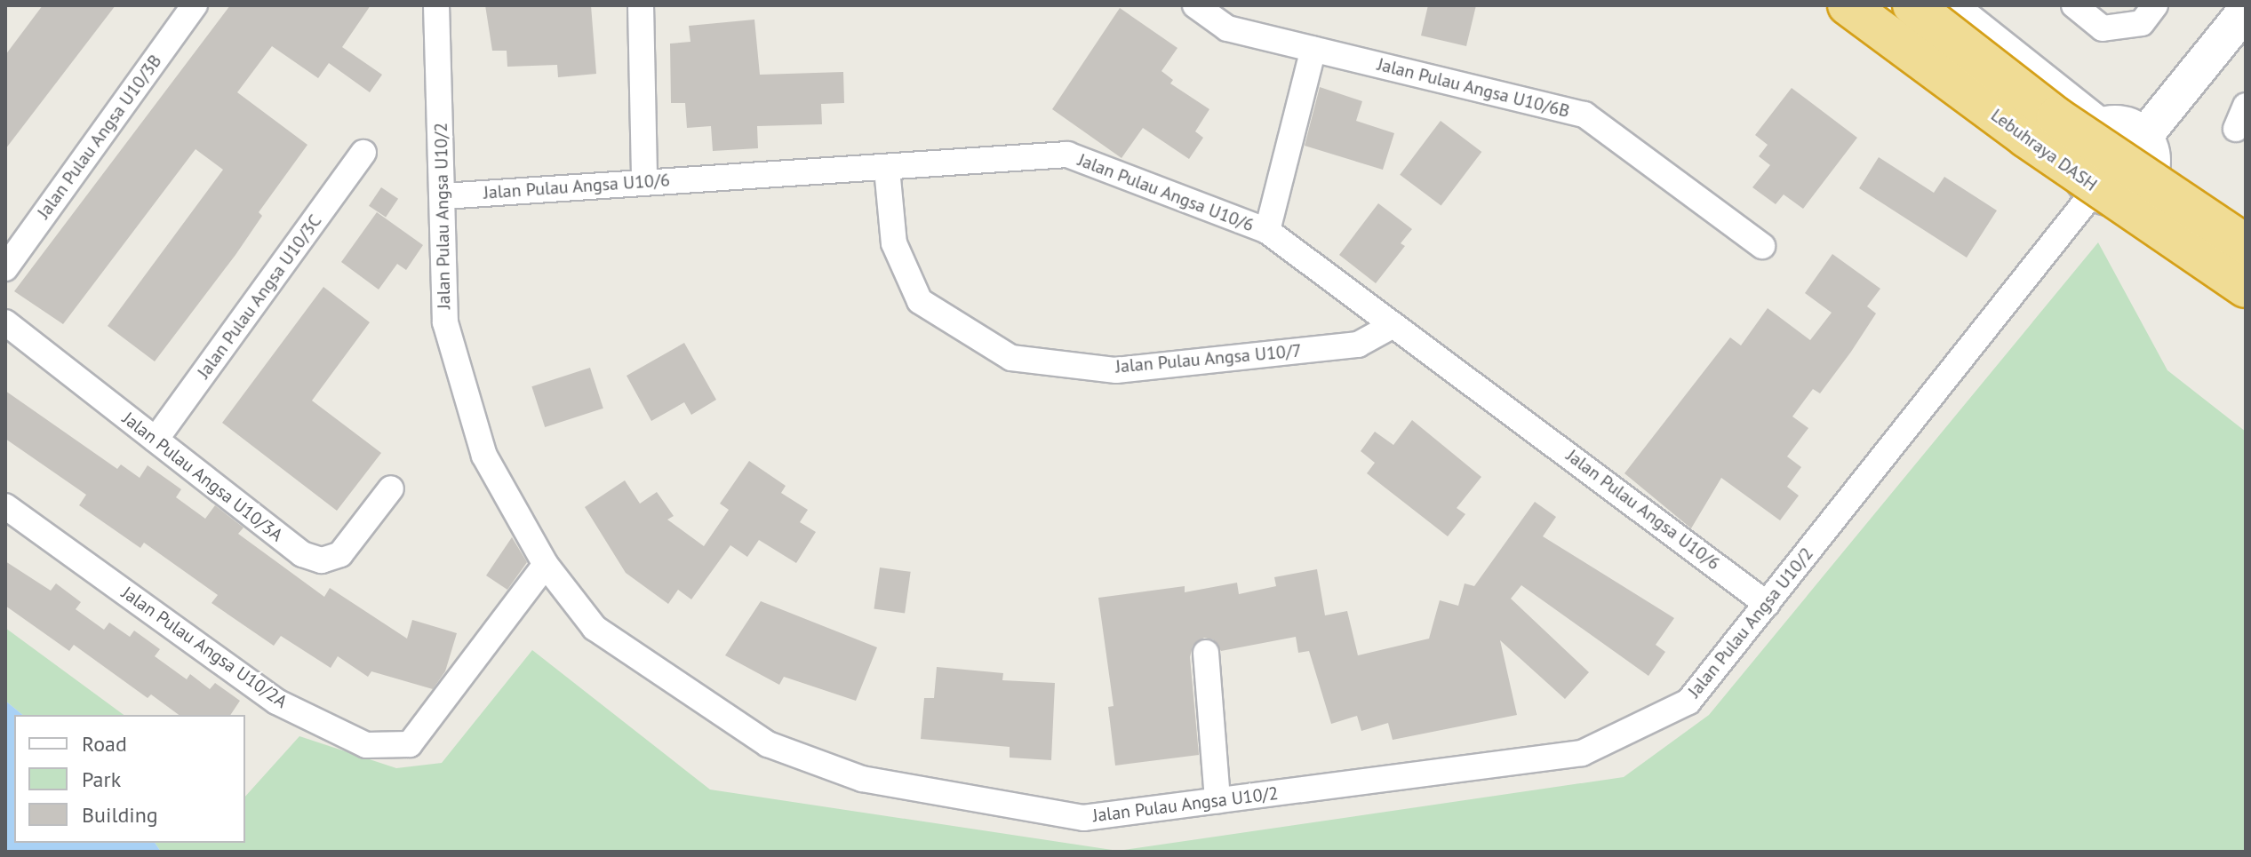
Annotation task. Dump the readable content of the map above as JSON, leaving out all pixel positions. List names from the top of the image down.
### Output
{
  "streets": {
    "highway": ["Lebuhraya DASH"],
    "street": [
      "Jalan Pulau Angsa U10/6B",
      "Jalan Pulau Angsa U10/3B",
      "Jalan Pulau Angsa U10/6",
      "Jalan Pulau Angsa U10/2",
      "Jalan Pulau Angsa U10/3C",
      "Jalan Pulau Angsa U10/7",
      "Jalan Pulau Angsa U10/3A",
      "Jalan Pulau Angsa U10/2A"
    ]
  },
  "crossings": [
    ["Jalan Pulau Angsa U10/6", "Jalan Pulau Angsa U10/2"],
    ["Jalan Pulau Angsa U10/6", "Jalan Pulau Angsa U10/7"],
    ["Jalan Pulau Angsa U10/2", "Jalan Pulau Angsa U10/2A"],
    ["Jalan Pulau Angsa U10/3C", "Jalan Pulau Angsa U10/3A"]
  ],
  "legend": ["Road", "Park", "Building"]
}
